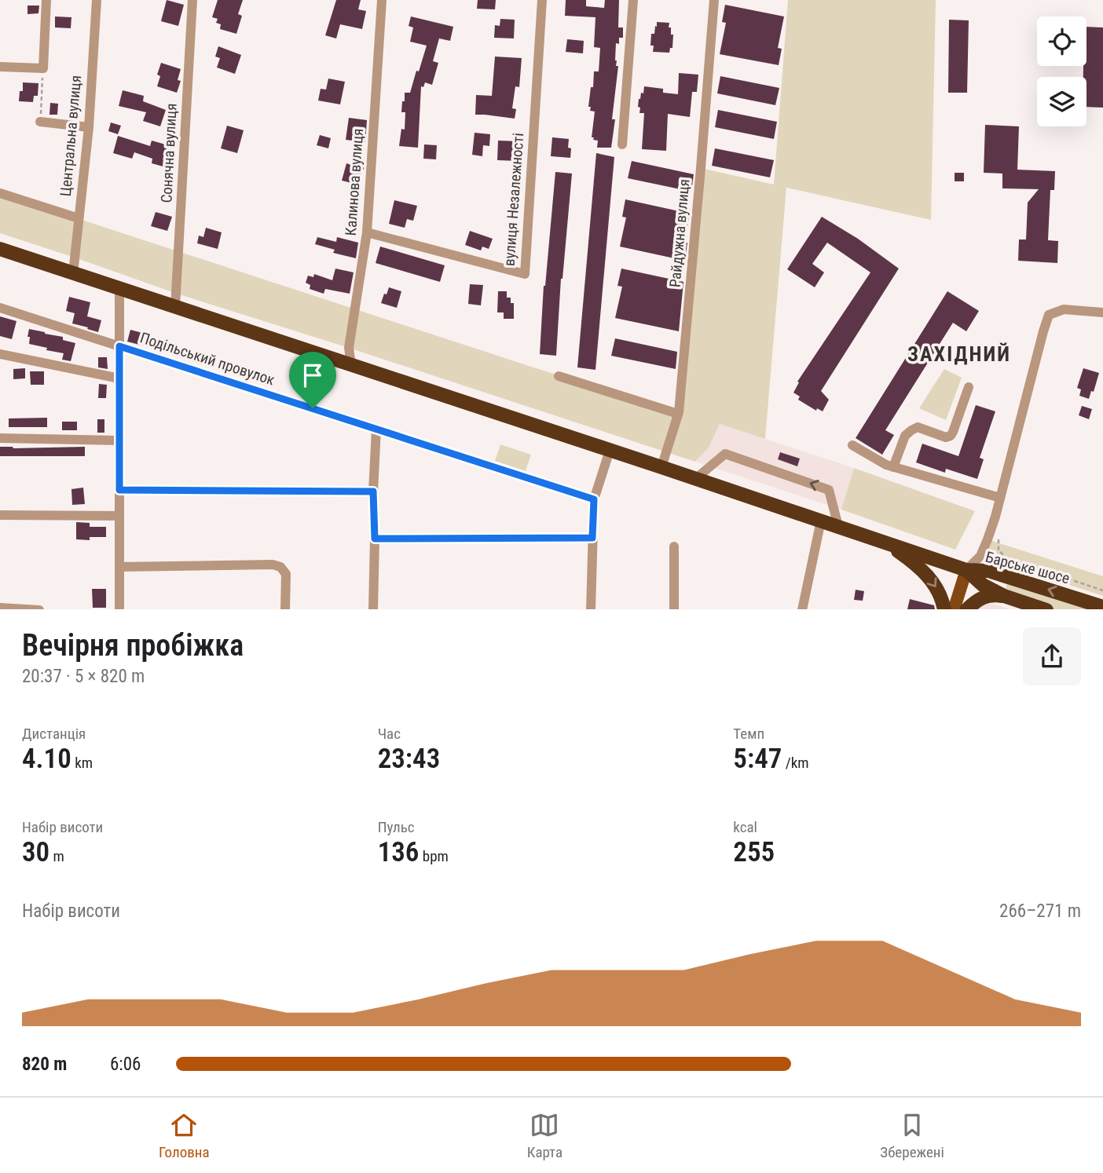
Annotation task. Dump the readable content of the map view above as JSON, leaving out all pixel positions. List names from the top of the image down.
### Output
{
  "streets": {
    "highway": ["Барське шосе"],
    "street": [
      "Центральна вулиця",
      "Сонячна вулиця",
      "Калинова вулиця",
      "вулиця Незалежності",
      "Райдужна вулиця",
      "Подільський провулок"
    ]
  },
  "crossings": [
    ["Калинова вулиця", "вулиця Незалежності"]
  ],
  "districts": ["ЗАХІДНИЙ"],
  "page": {
    "heading": ["Вечірня пробіжка", "20:37 · 5 × 820 m"],
    "stats": [
      ["Дистанція", "4.10 km"],
      ["Час", "23:43"],
      ["Темп", "5:47 /km"],
      ["Набір висоти", "30 m"],
      ["Пульс", "136 bpm"],
      ["kcal", "255"]
    ],
    "chart": ["Набір висоти", "266–271 m"],
    "list": [
      {
        "name": "820 m",
        "note": "6:06"
      }
    ],
    "tabs": ["Головна", "Карта", "Збережені"]
  }
}
